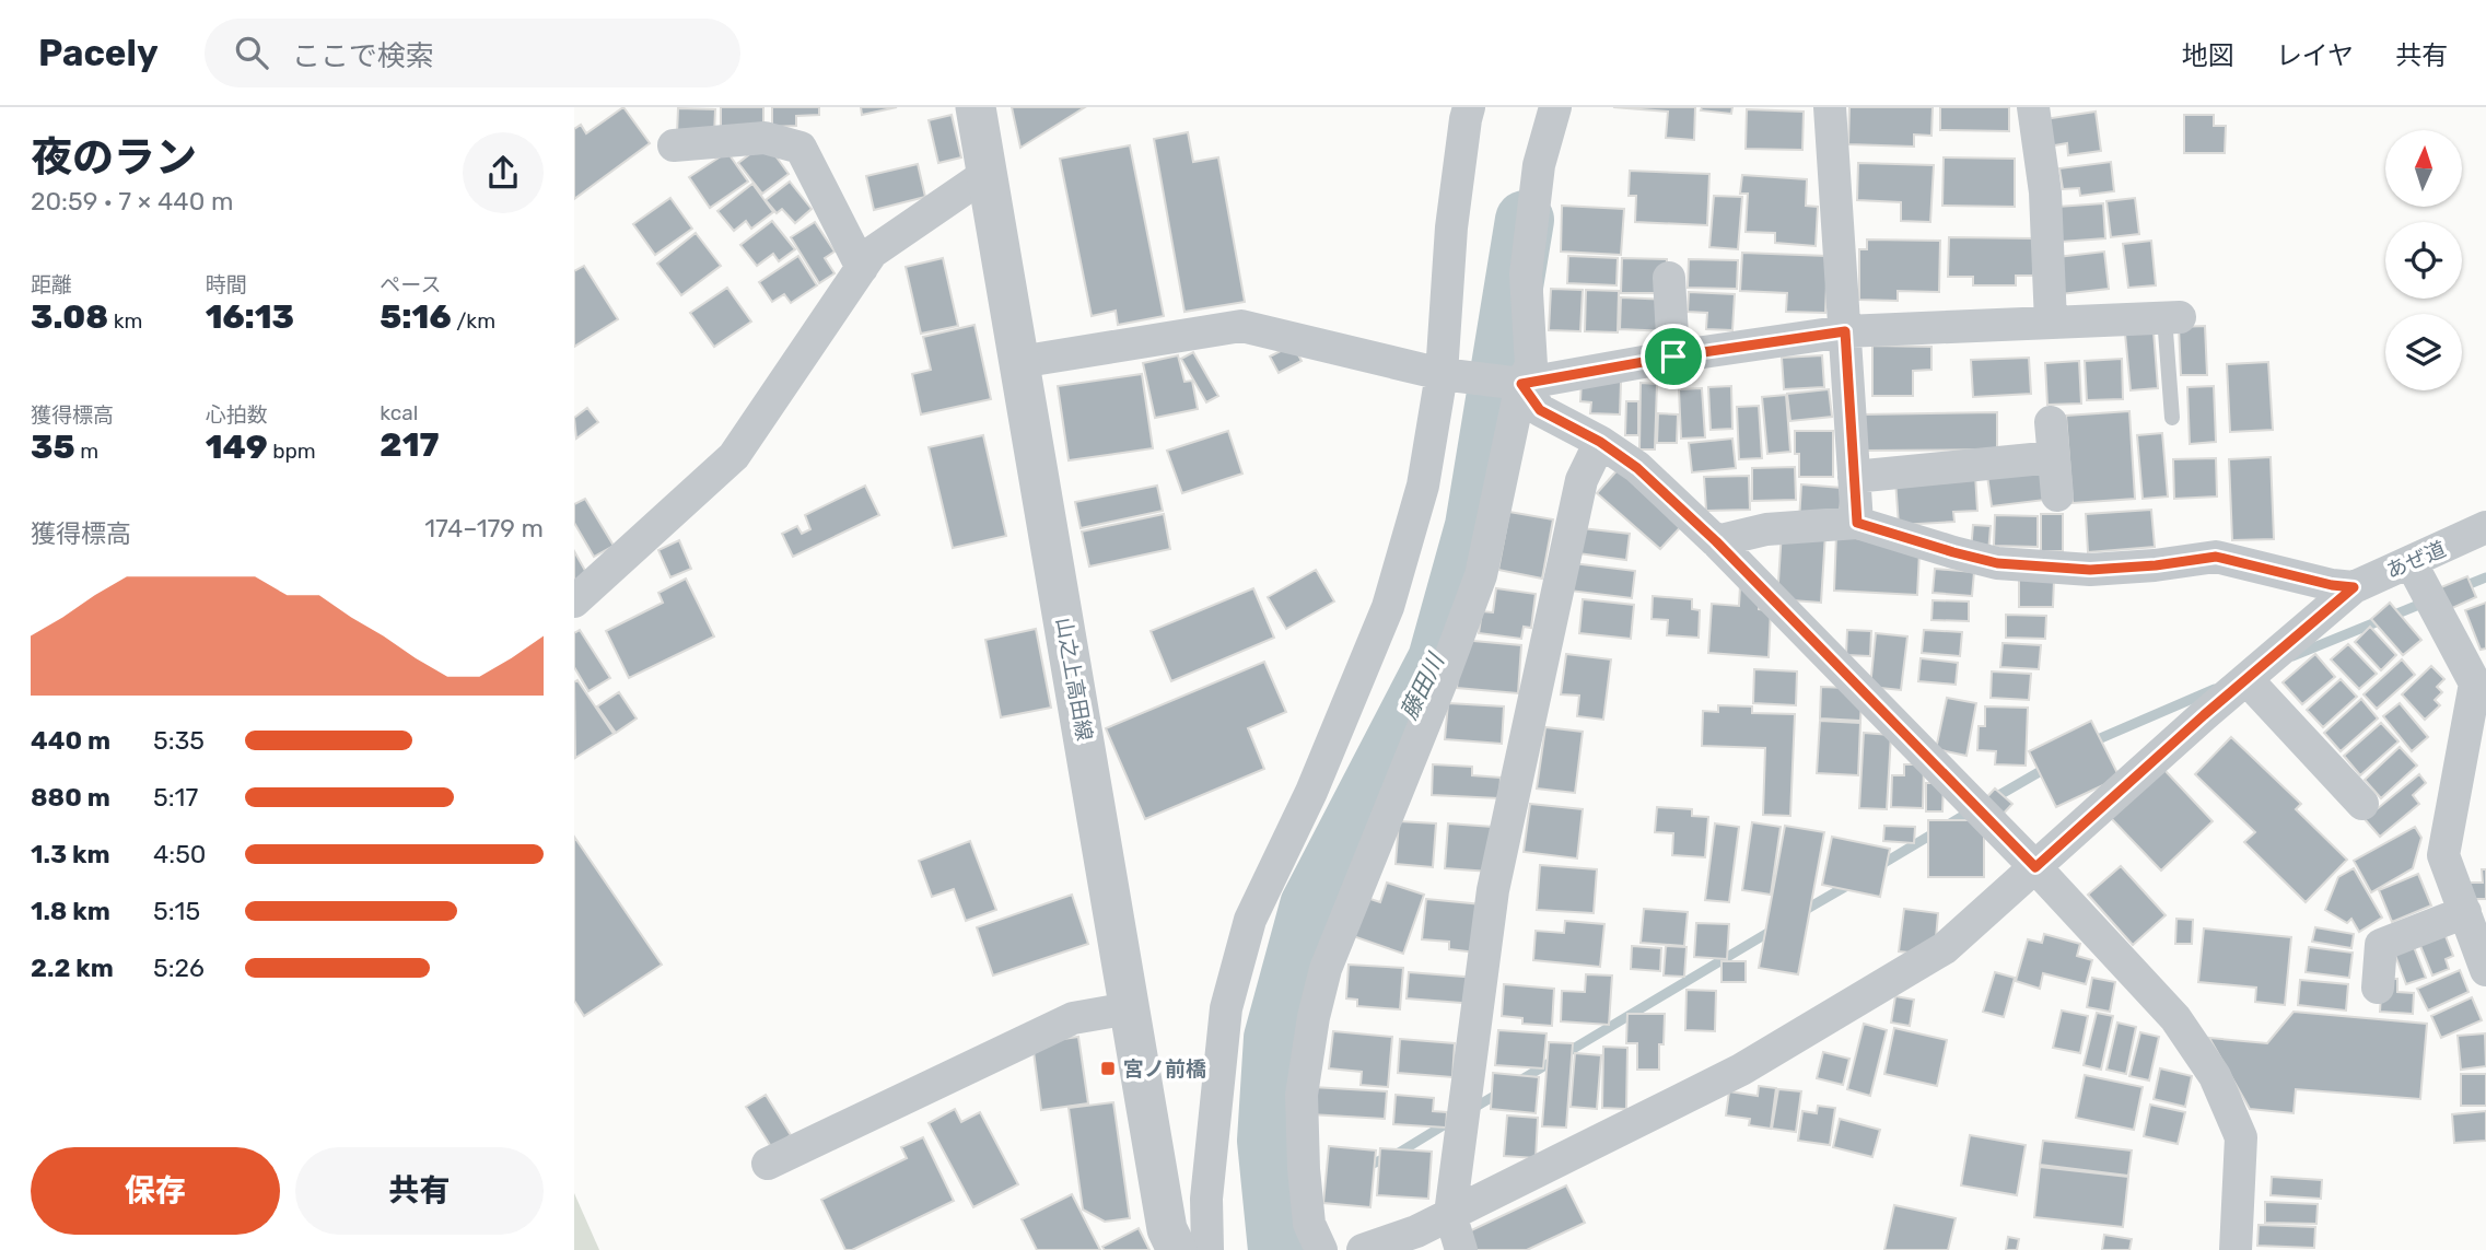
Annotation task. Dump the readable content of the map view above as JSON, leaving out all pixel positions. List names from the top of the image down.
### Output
{
  "streets": {
    "street": ["あぜ道", "山之上高田線"]
  },
  "water": ["藤田川"],
  "places": {
    "transit": ["宮ノ前橋"]
  },
  "north": "top",
  "page": {
    "header": "Pacely",
    "search": "ここで検索",
    "nav": ["地図", "レイヤ", "共有"],
    "heading": ["夜のラン", "20:59 · 7 × 440 m"],
    "stats": [
      ["距離", "3.08 km"],
      ["時間", "16:13"],
      ["ペース", "5:16 /km"],
      ["獲得標高", "35 m"],
      ["心拍数", "149 bpm"],
      ["kcal", "217"]
    ],
    "chart": ["獲得標高", "174–179 m"],
    "list": [
      {
        "name": "440 m",
        "note": "5:35"
      },
      {
        "name": "880 m",
        "note": "5:17"
      },
      {
        "name": "1.3 km",
        "note": "4:50"
      },
      {
        "name": "1.8 km",
        "note": "5:15"
      },
      {
        "name": "2.2 km",
        "note": "5:26"
      }
    ],
    "buttons": ["保存", "共有"]
  }
}
